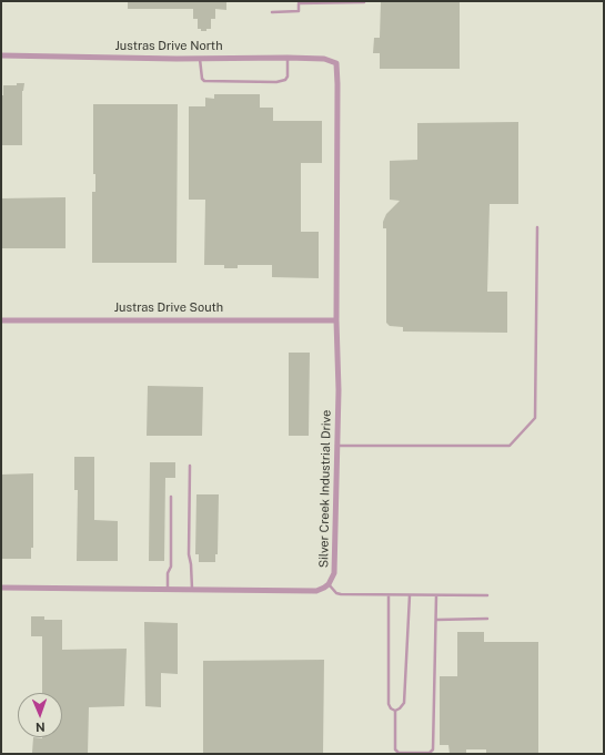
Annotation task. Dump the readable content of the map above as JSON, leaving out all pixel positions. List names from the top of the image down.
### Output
{
  "streets": {
    "street": ["Justras Drive North", "Justras Drive South", "Silver Creek Industrial Drive"]
  },
  "crossings": [
    ["Justras Drive North", "Silver Creek Industrial Drive"],
    ["Justras Drive South", "Silver Creek Industrial Drive"]
  ],
  "north": "bottom"
}
